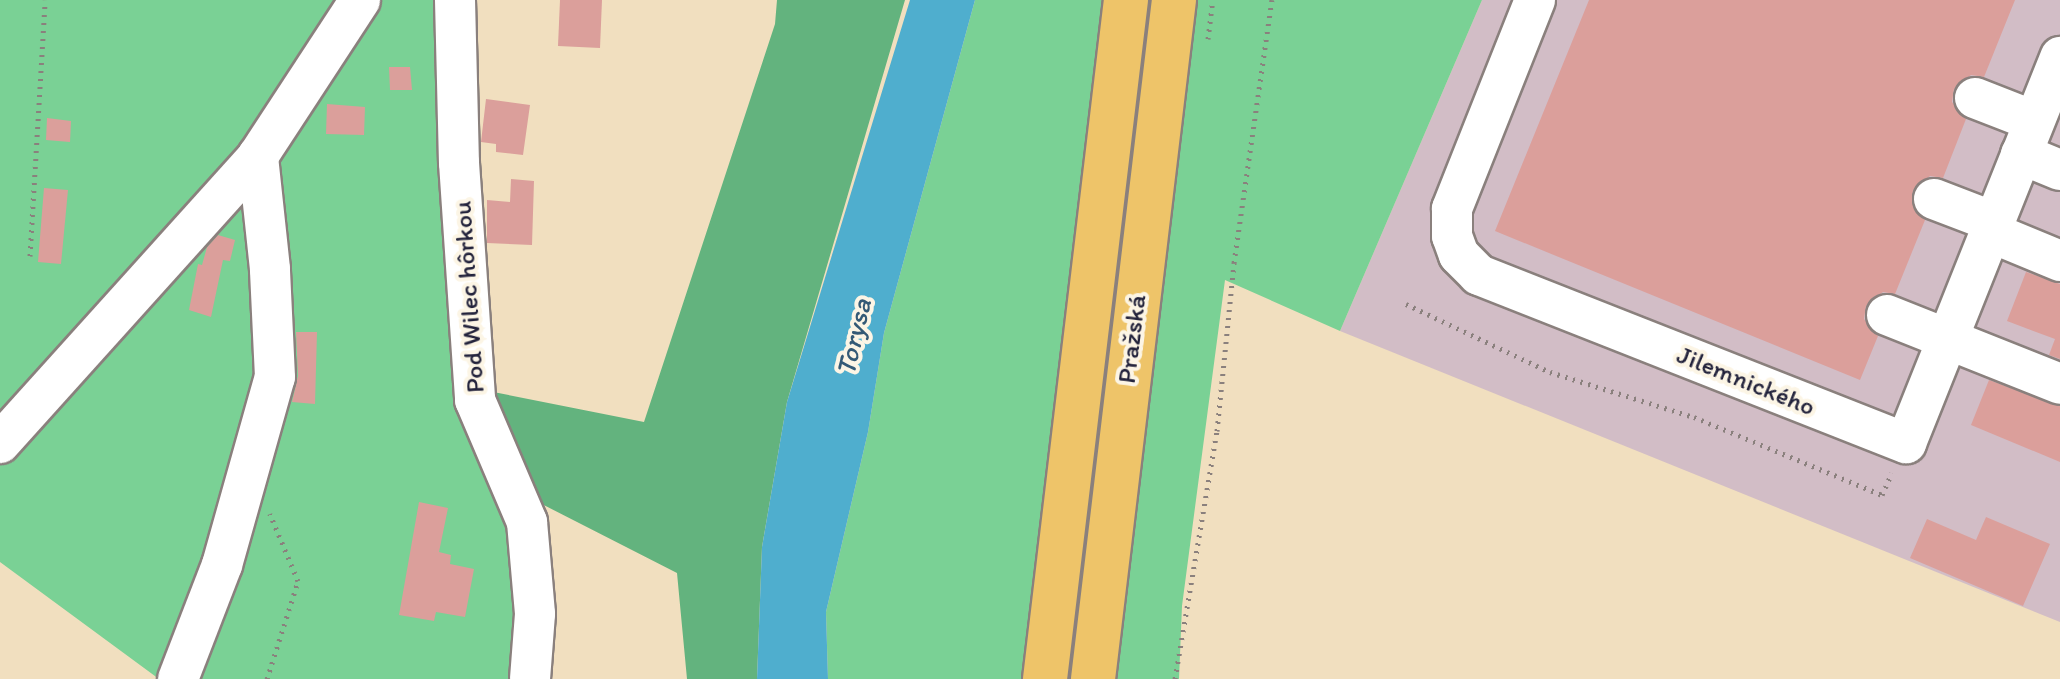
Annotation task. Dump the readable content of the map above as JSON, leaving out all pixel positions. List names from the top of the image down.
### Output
{
  "streets": {
    "main road": ["Pražská"],
    "street": ["Pod Wilec hôrkou", "Jilemnického"]
  },
  "water": ["Torysa"]
}
